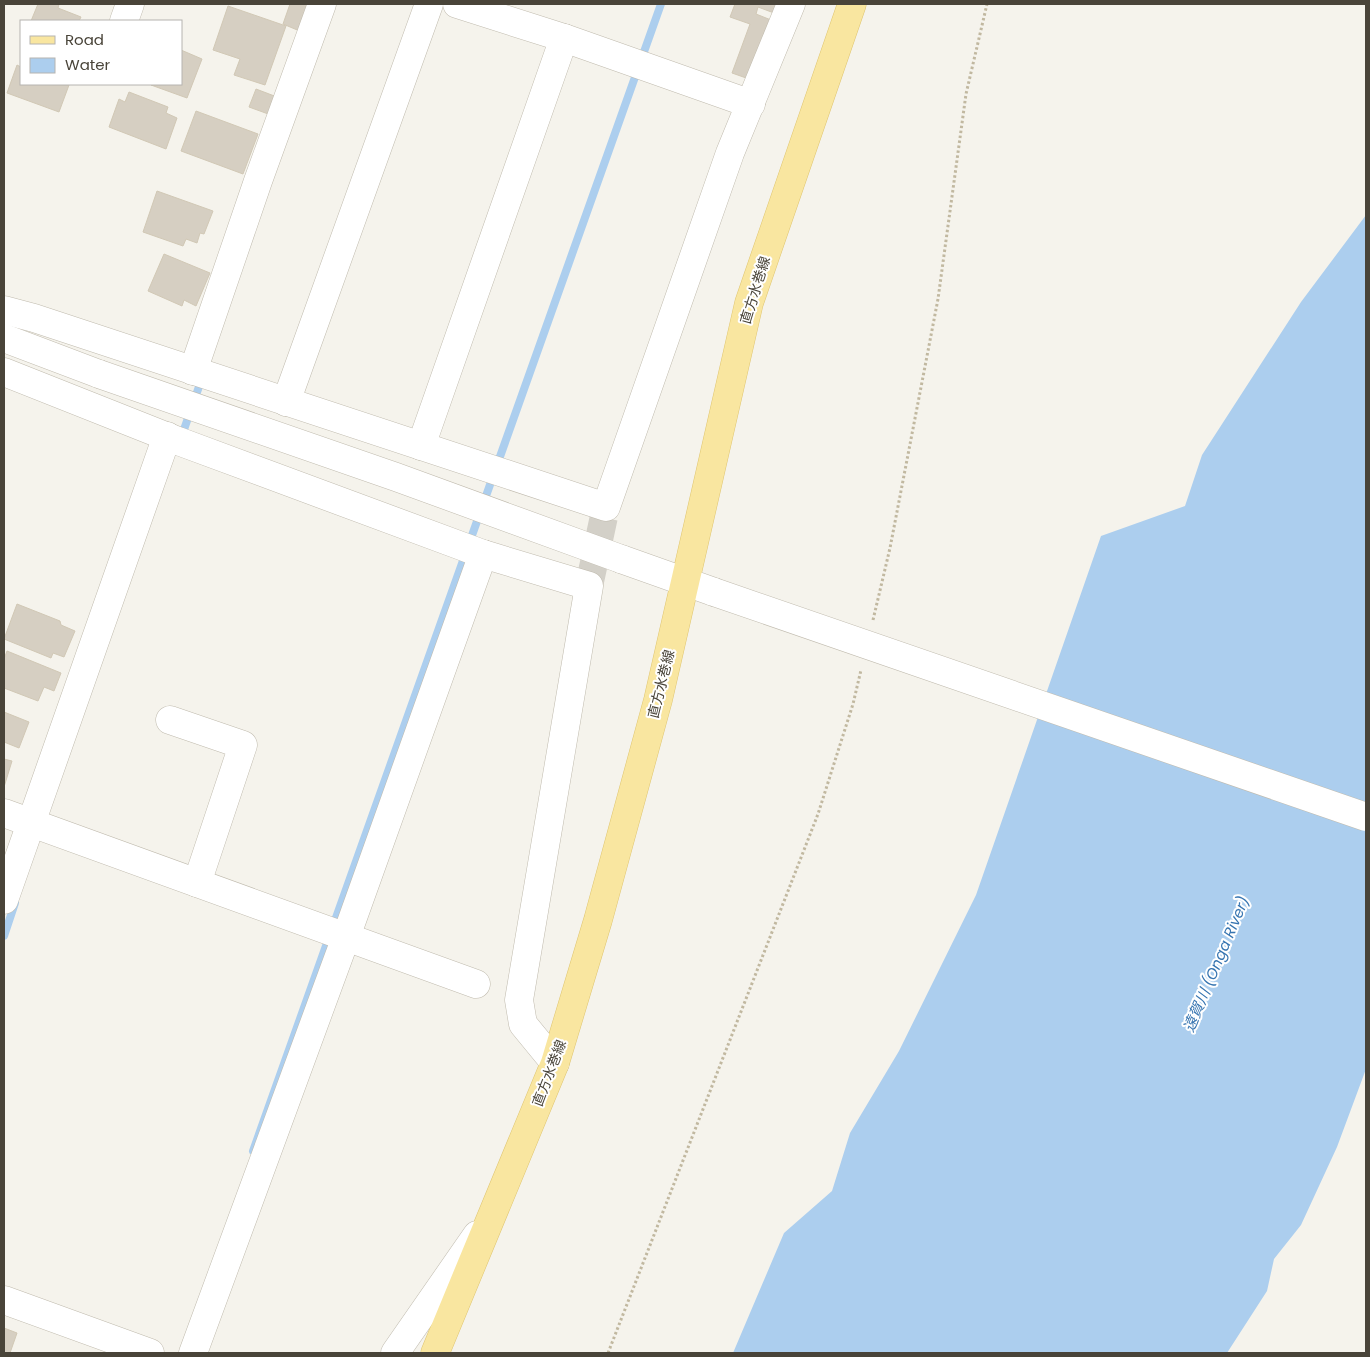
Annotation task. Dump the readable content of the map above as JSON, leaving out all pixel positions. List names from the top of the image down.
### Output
{
  "streets": {
    "main road": ["直方水巻線"]
  },
  "water": ["遠賀川 (Onga River)"],
  "legend": ["Road", "Water"]
}
